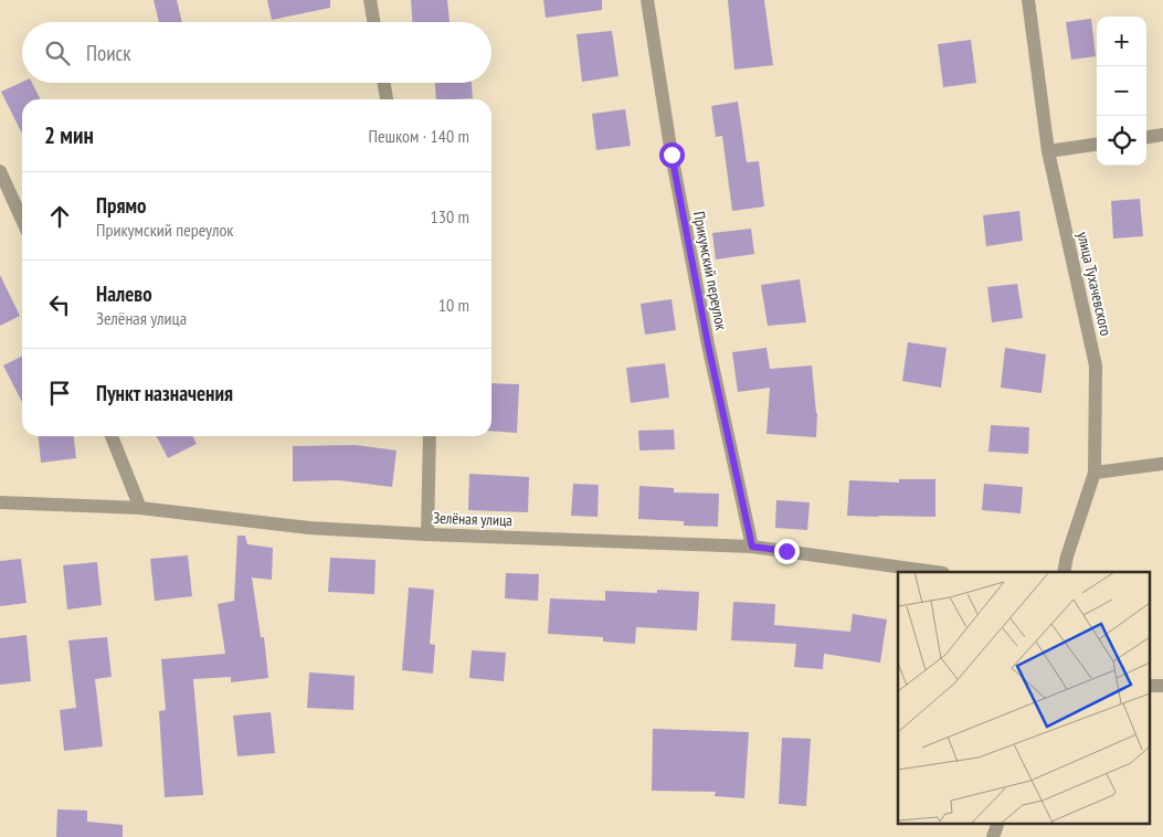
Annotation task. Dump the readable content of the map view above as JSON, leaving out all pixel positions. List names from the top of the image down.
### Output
{
  "streets": {
    "street": ["Прикумский переулок", "улица Тухачевского", "Зелёная улица"]
  },
  "crossings": [
    ["Прикумский переулок", "Зелёная улица"]
  ],
  "page": {
    "map_buttons": ["+", "−"],
    "search": "Поиск",
    "heading": ["2 мин", "Пешком · 140 m"],
    "list": [
      ["Прямо", "Прикумский переулок", "130 m"],
      ["Налево", "Зелёная улица", "10 m"],
      "Пункт назначения"
    ]
  }
}
